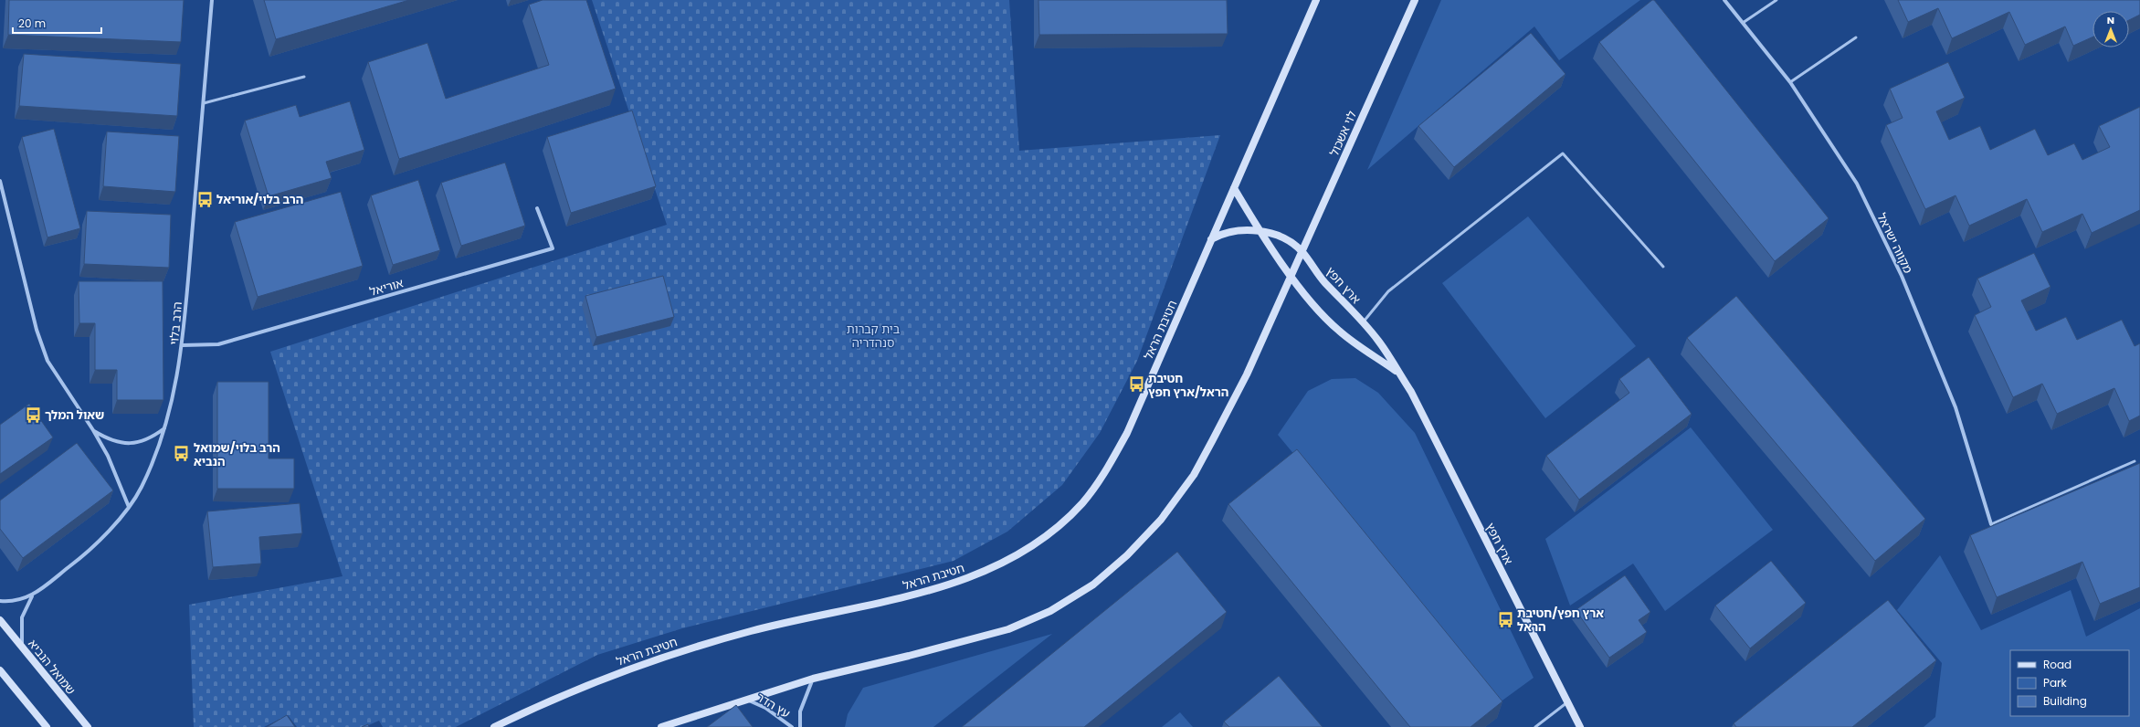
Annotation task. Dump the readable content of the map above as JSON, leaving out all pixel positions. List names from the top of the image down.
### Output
{
  "streets": {
    "street": [
      "לוי אשכול",
      "מקווה ישראל",
      "ארץ חפץ",
      "אוריאל",
      "הרב בלוי",
      "חטיבת הראל",
      "שמואל הנביא",
      "עץ הדר"
    ]
  },
  "crossings": [
    ["לוי אשכול", "ארץ חפץ"],
    ["ארץ חפץ", "חטיבת הראל"],
    ["אוריאל", "הרב בלוי"],
    ["הרב בלוי", "שמואל הנביא"]
  ],
  "parks": ["בית קברות סנהדריה"],
  "places": {
    "bus stop": [
      "הרב בלוי/אוריאל",
      "חטיבת הראל/ארץ חפץ",
      "שאול המלך",
      "הרב בלוי/שמואל הנביא",
      "ארץ חפץ/חטיבת הראל"
    ]
  },
  "legend": ["Road", "Park", "Building"],
  "scale_bar": "20 m",
  "north": "top"
}
